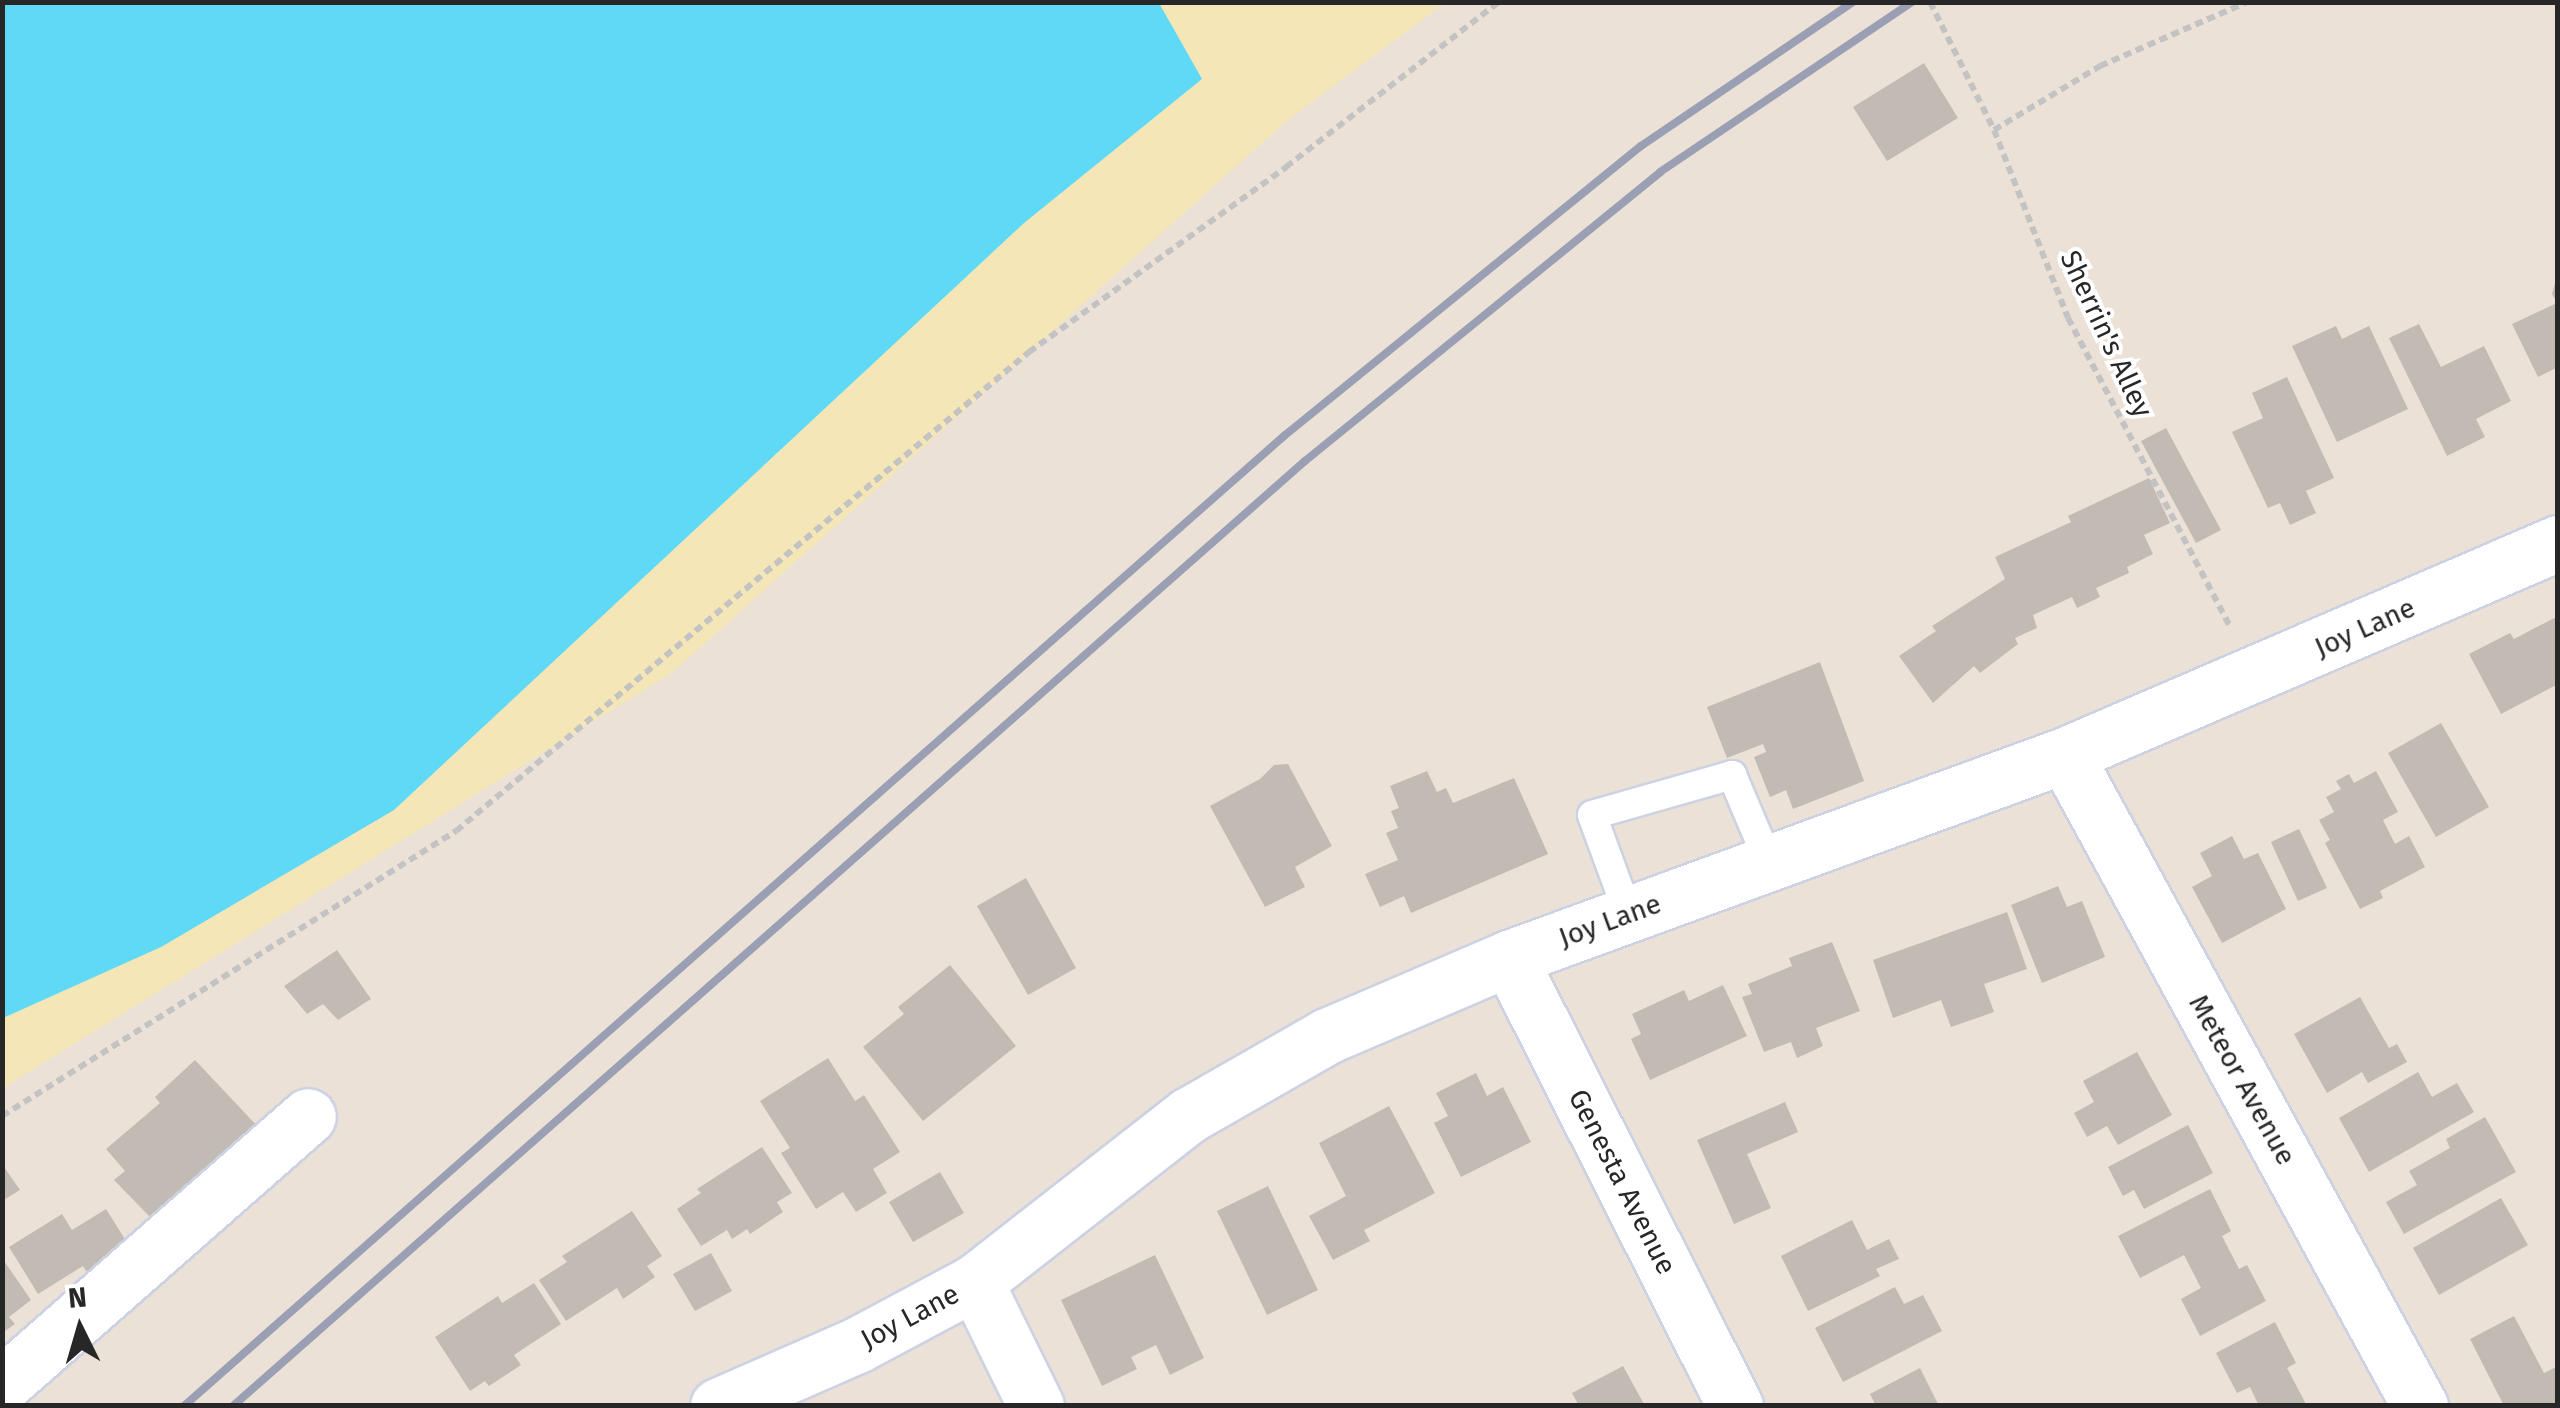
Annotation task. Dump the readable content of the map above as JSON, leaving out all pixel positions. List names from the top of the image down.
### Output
{
  "streets": {
    "street": ["Joy Lane", "Meteor Avenue", "Genesta Avenue"],
    "path": ["Sherrin's Alley"]
  },
  "crossings": [
    ["Sherrin's Alley", "Joy Lane"],
    ["Joy Lane", "Meteor Avenue"],
    ["Joy Lane", "Genesta Avenue"]
  ],
  "north": "top"
}
